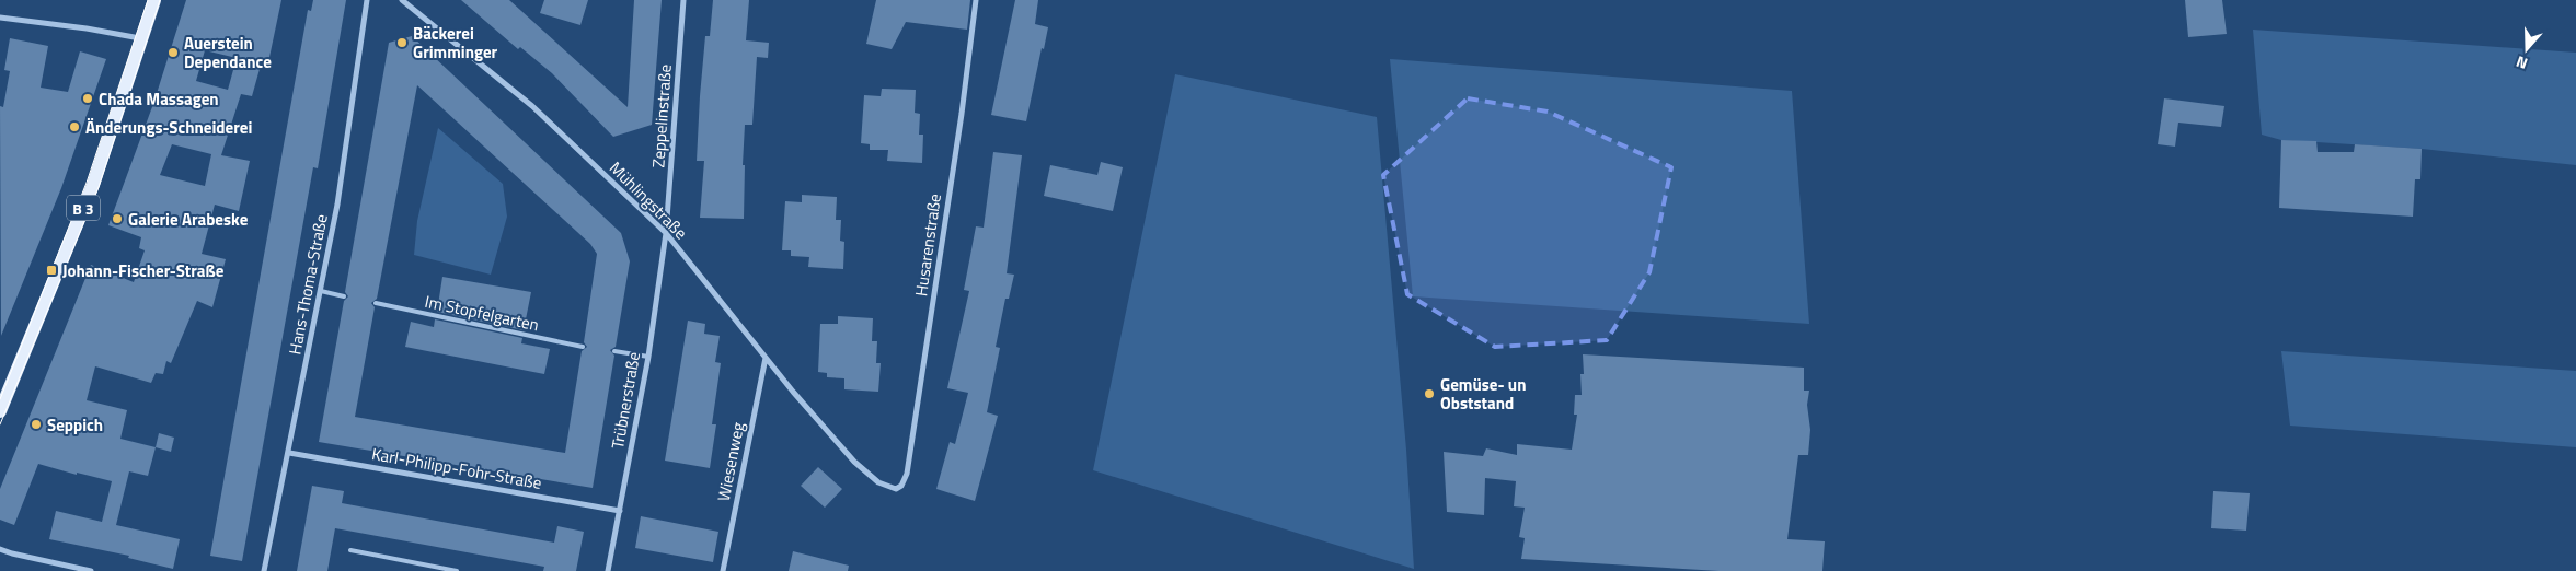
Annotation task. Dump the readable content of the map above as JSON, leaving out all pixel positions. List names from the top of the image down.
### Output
{
  "streets": {
    "main road": ["B 3"],
    "street": [
      "Zeppelinstraße",
      "Mühlingstraße",
      "Husarenstraße",
      "Hans-Thoma-Straße",
      "Trübnerstraße",
      "Wiesenweg",
      "Karl-Philipp-Fohr-Straße"
    ],
    "lane": ["Im Stopfelgarten"]
  },
  "crossings": [
    ["Zeppelinstraße", "Mühlingstraße"],
    ["Zeppelinstraße", "Trübnerstraße"],
    ["Mühlingstraße", "Husarenstraße"],
    ["Mühlingstraße", "Trübnerstraße"],
    ["Mühlingstraße", "Wiesenweg"],
    ["Hans-Thoma-Straße", "Karl-Philipp-Fohr-Straße"],
    ["Trübnerstraße", "Karl-Philipp-Fohr-Straße"]
  ],
  "places": {
    "other": [
      "Bäckerei Grimminger",
      "Auerstein Dependance",
      "Chada Massagen",
      "Änderungs-Schneiderei",
      "Galerie Arabeske",
      "Gemüse- un Obststand",
      "Seppich"
    ],
    "transit": ["Johann-Fischer-Straße"]
  },
  "north": "bottom"
}
